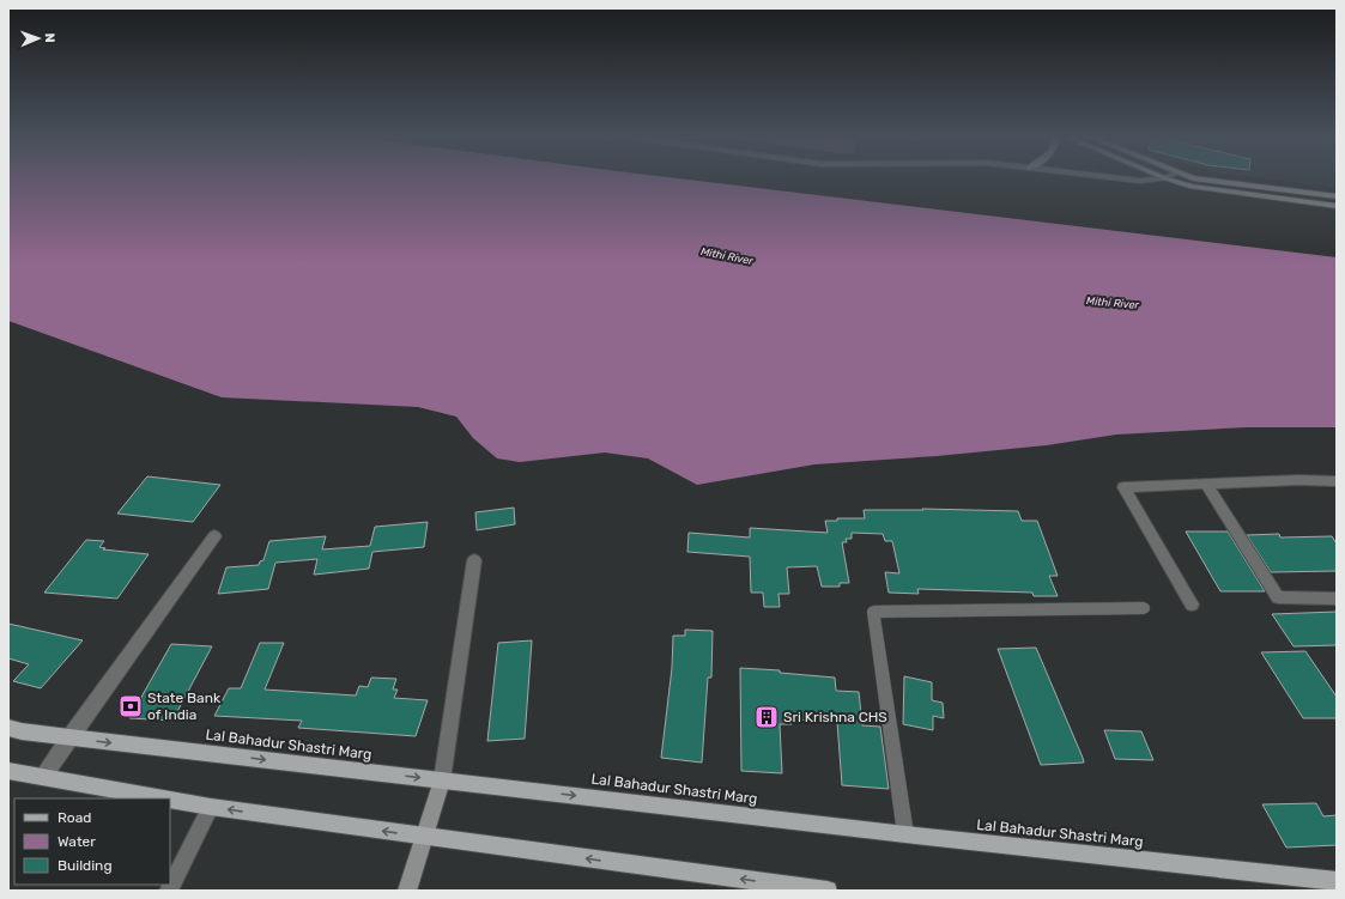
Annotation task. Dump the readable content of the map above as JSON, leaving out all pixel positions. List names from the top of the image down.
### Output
{
  "streets": {
    "main road": ["Lal Bahadur Shastri Marg"]
  },
  "water": ["Mithi River"],
  "places": {
    "bank": ["State Bank of India"],
    "building": ["Sri Krishna CHS"]
  },
  "legend": ["Road", "Water", "Building"],
  "north": "right"
}
